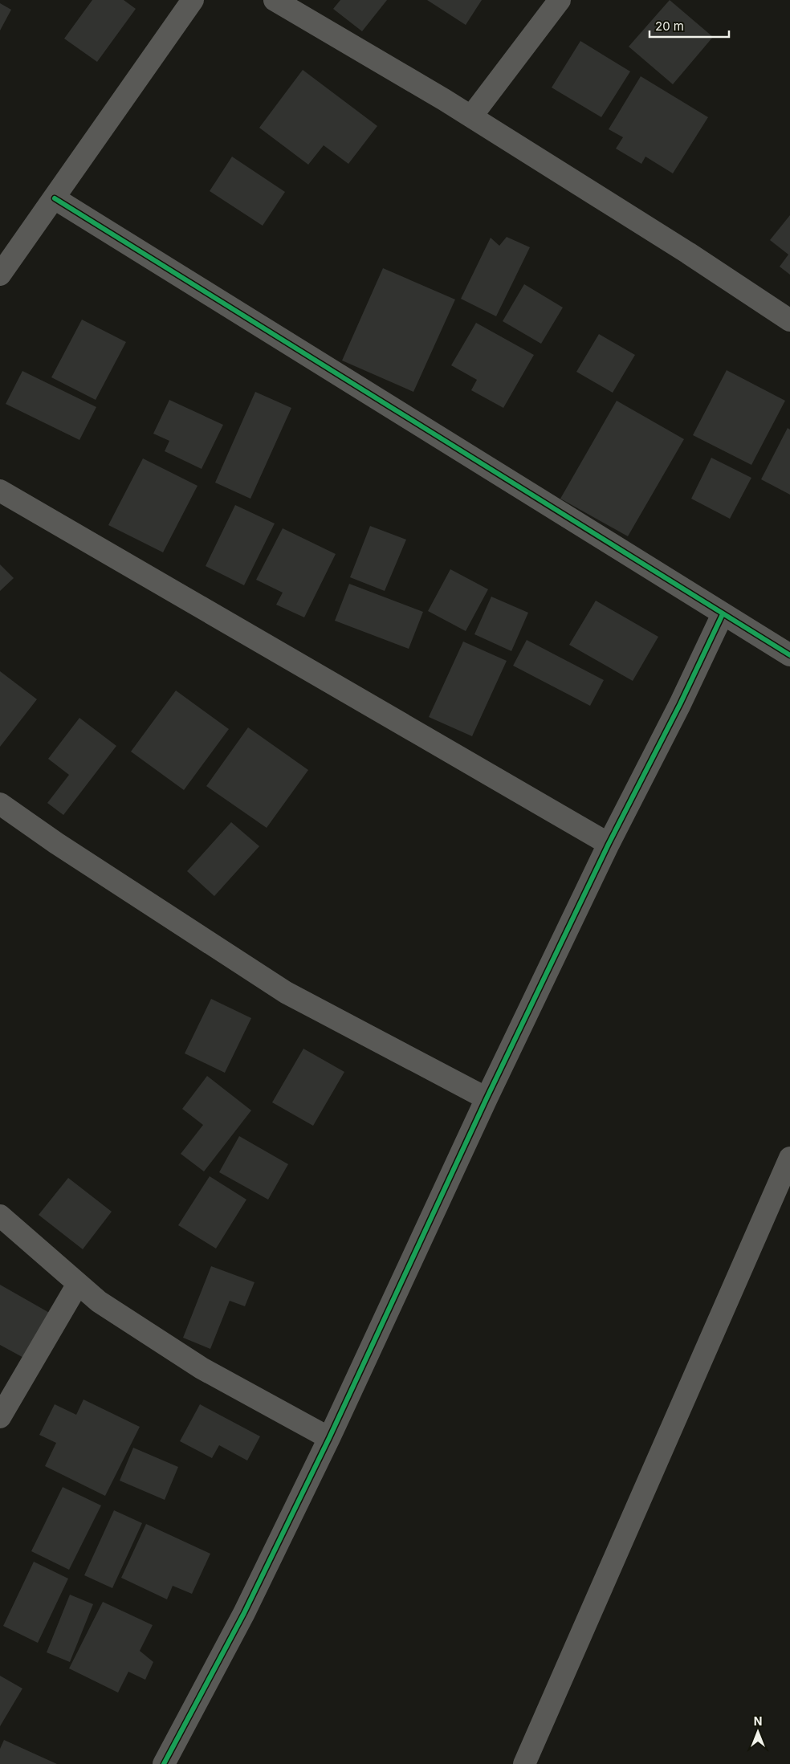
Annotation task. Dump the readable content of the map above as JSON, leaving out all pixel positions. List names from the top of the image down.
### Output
{
  "scale_bar": "20 m",
  "north": "top"
}
